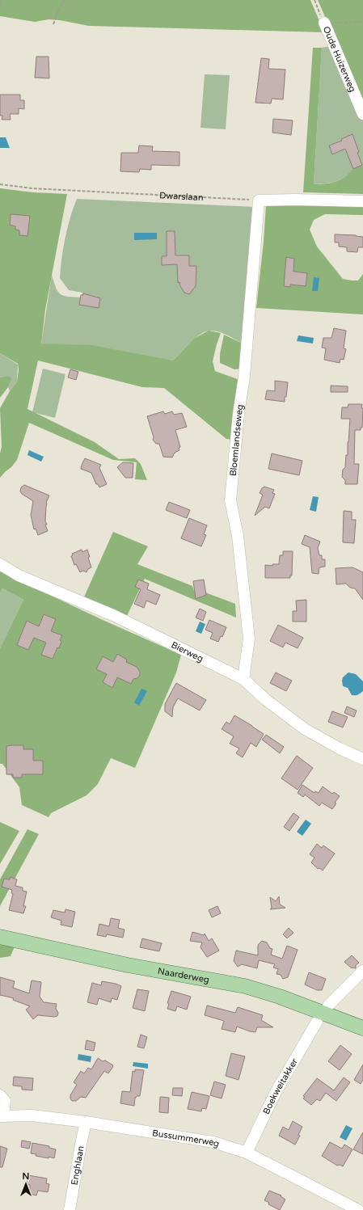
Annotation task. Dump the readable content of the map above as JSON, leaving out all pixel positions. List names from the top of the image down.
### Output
{
  "streets": {
    "main road": ["Naarderweg"],
    "street": [
      "Oude Huizerweg",
      "Bloemlandseweg",
      "Bierweg",
      "Boekweitakker",
      "Bussummerweg",
      "Enghlaan"
    ],
    "path": ["Dwarslaan"]
  },
  "crossings": [
    ["Dwarslaan", "Bloemlandseweg"],
    ["Bloemlandseweg", "Bierweg"],
    ["Boekweitakker", "Bussummerweg"],
    ["Bussummerweg", "Enghlaan"]
  ],
  "north": "top"
}
